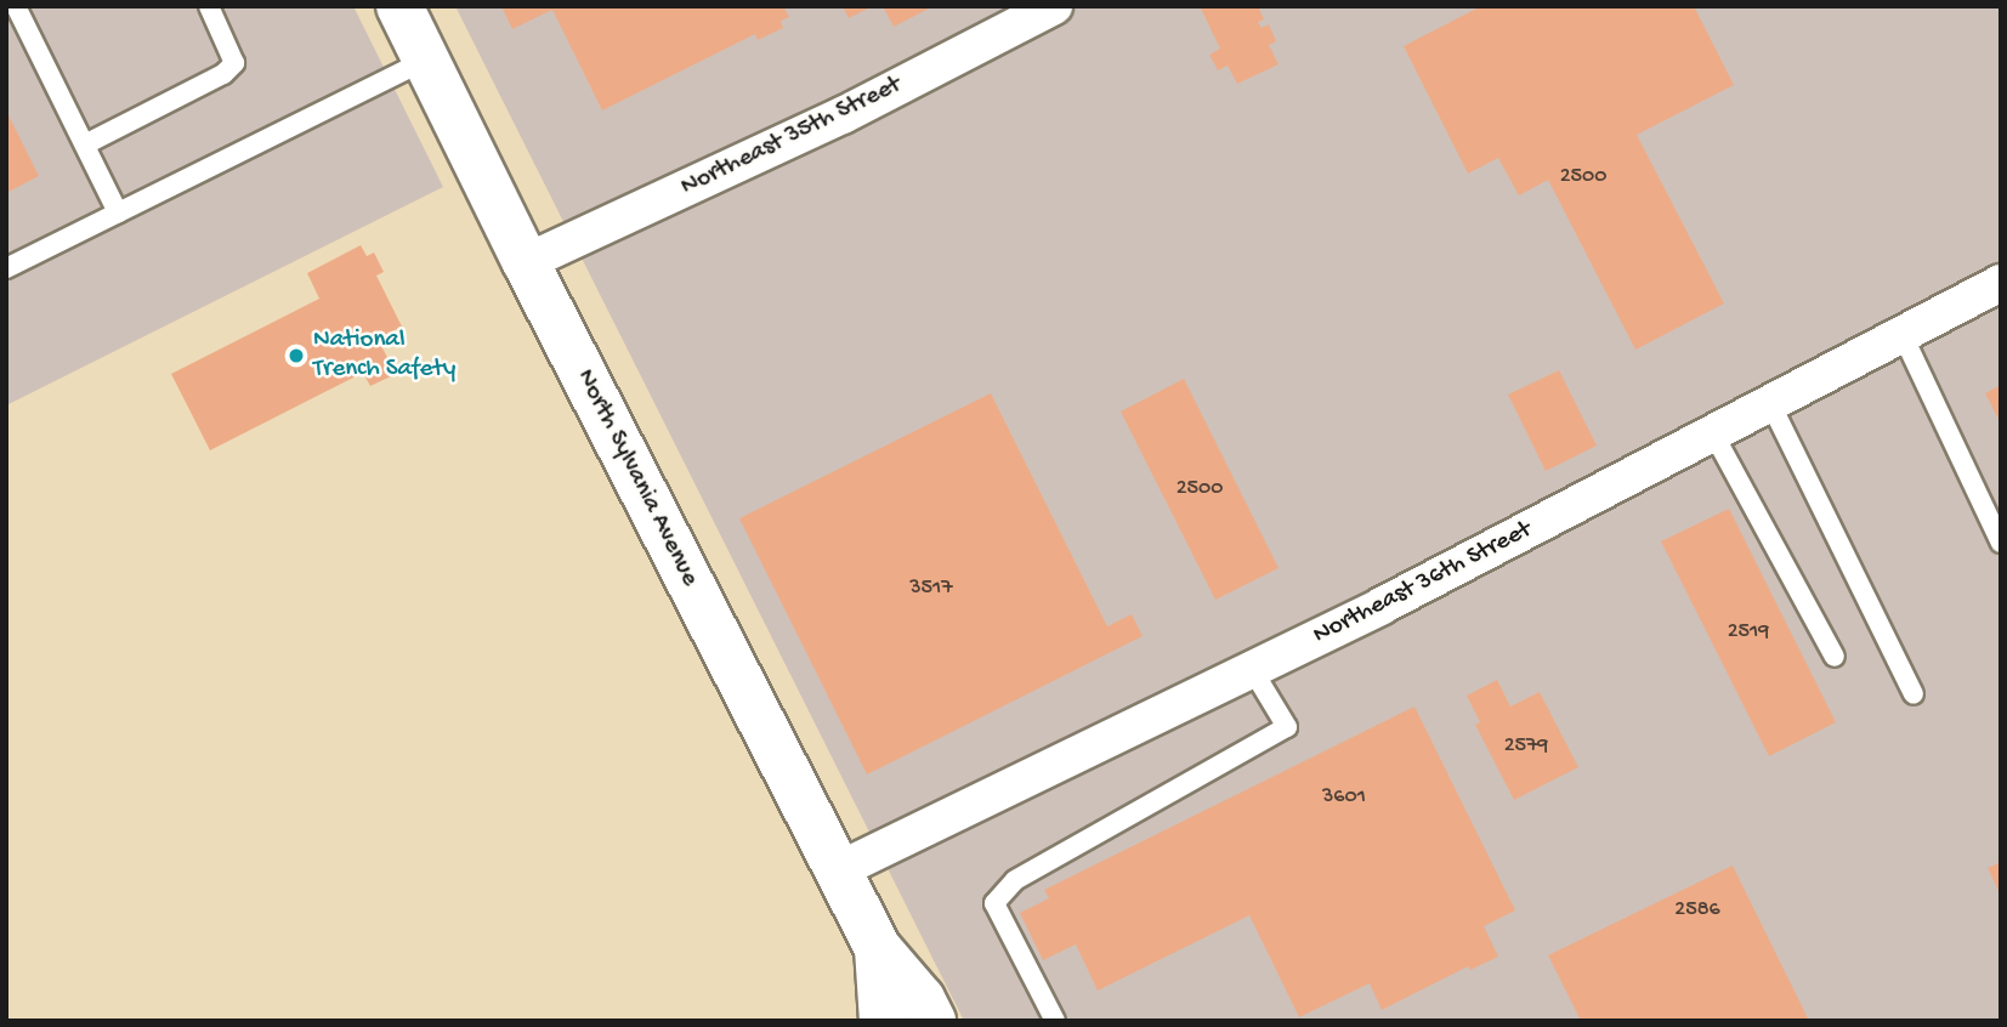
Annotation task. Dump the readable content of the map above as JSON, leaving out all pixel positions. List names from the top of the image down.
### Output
{
  "streets": {
    "main road": ["North Sylvania Avenue"],
    "street": ["Northeast 35th Street", "Northeast 36th Street"]
  },
  "crossings": [
    ["Northeast 35th Street", "North Sylvania Avenue"],
    ["North Sylvania Avenue", "Northeast 36th Street"]
  ],
  "places": ["National Trench Safety"],
  "house_numbers": [
    "2500",
    "2500",
    "3517",
    "2519",
    "2579",
    "3601",
    "2586"
  ]
}
